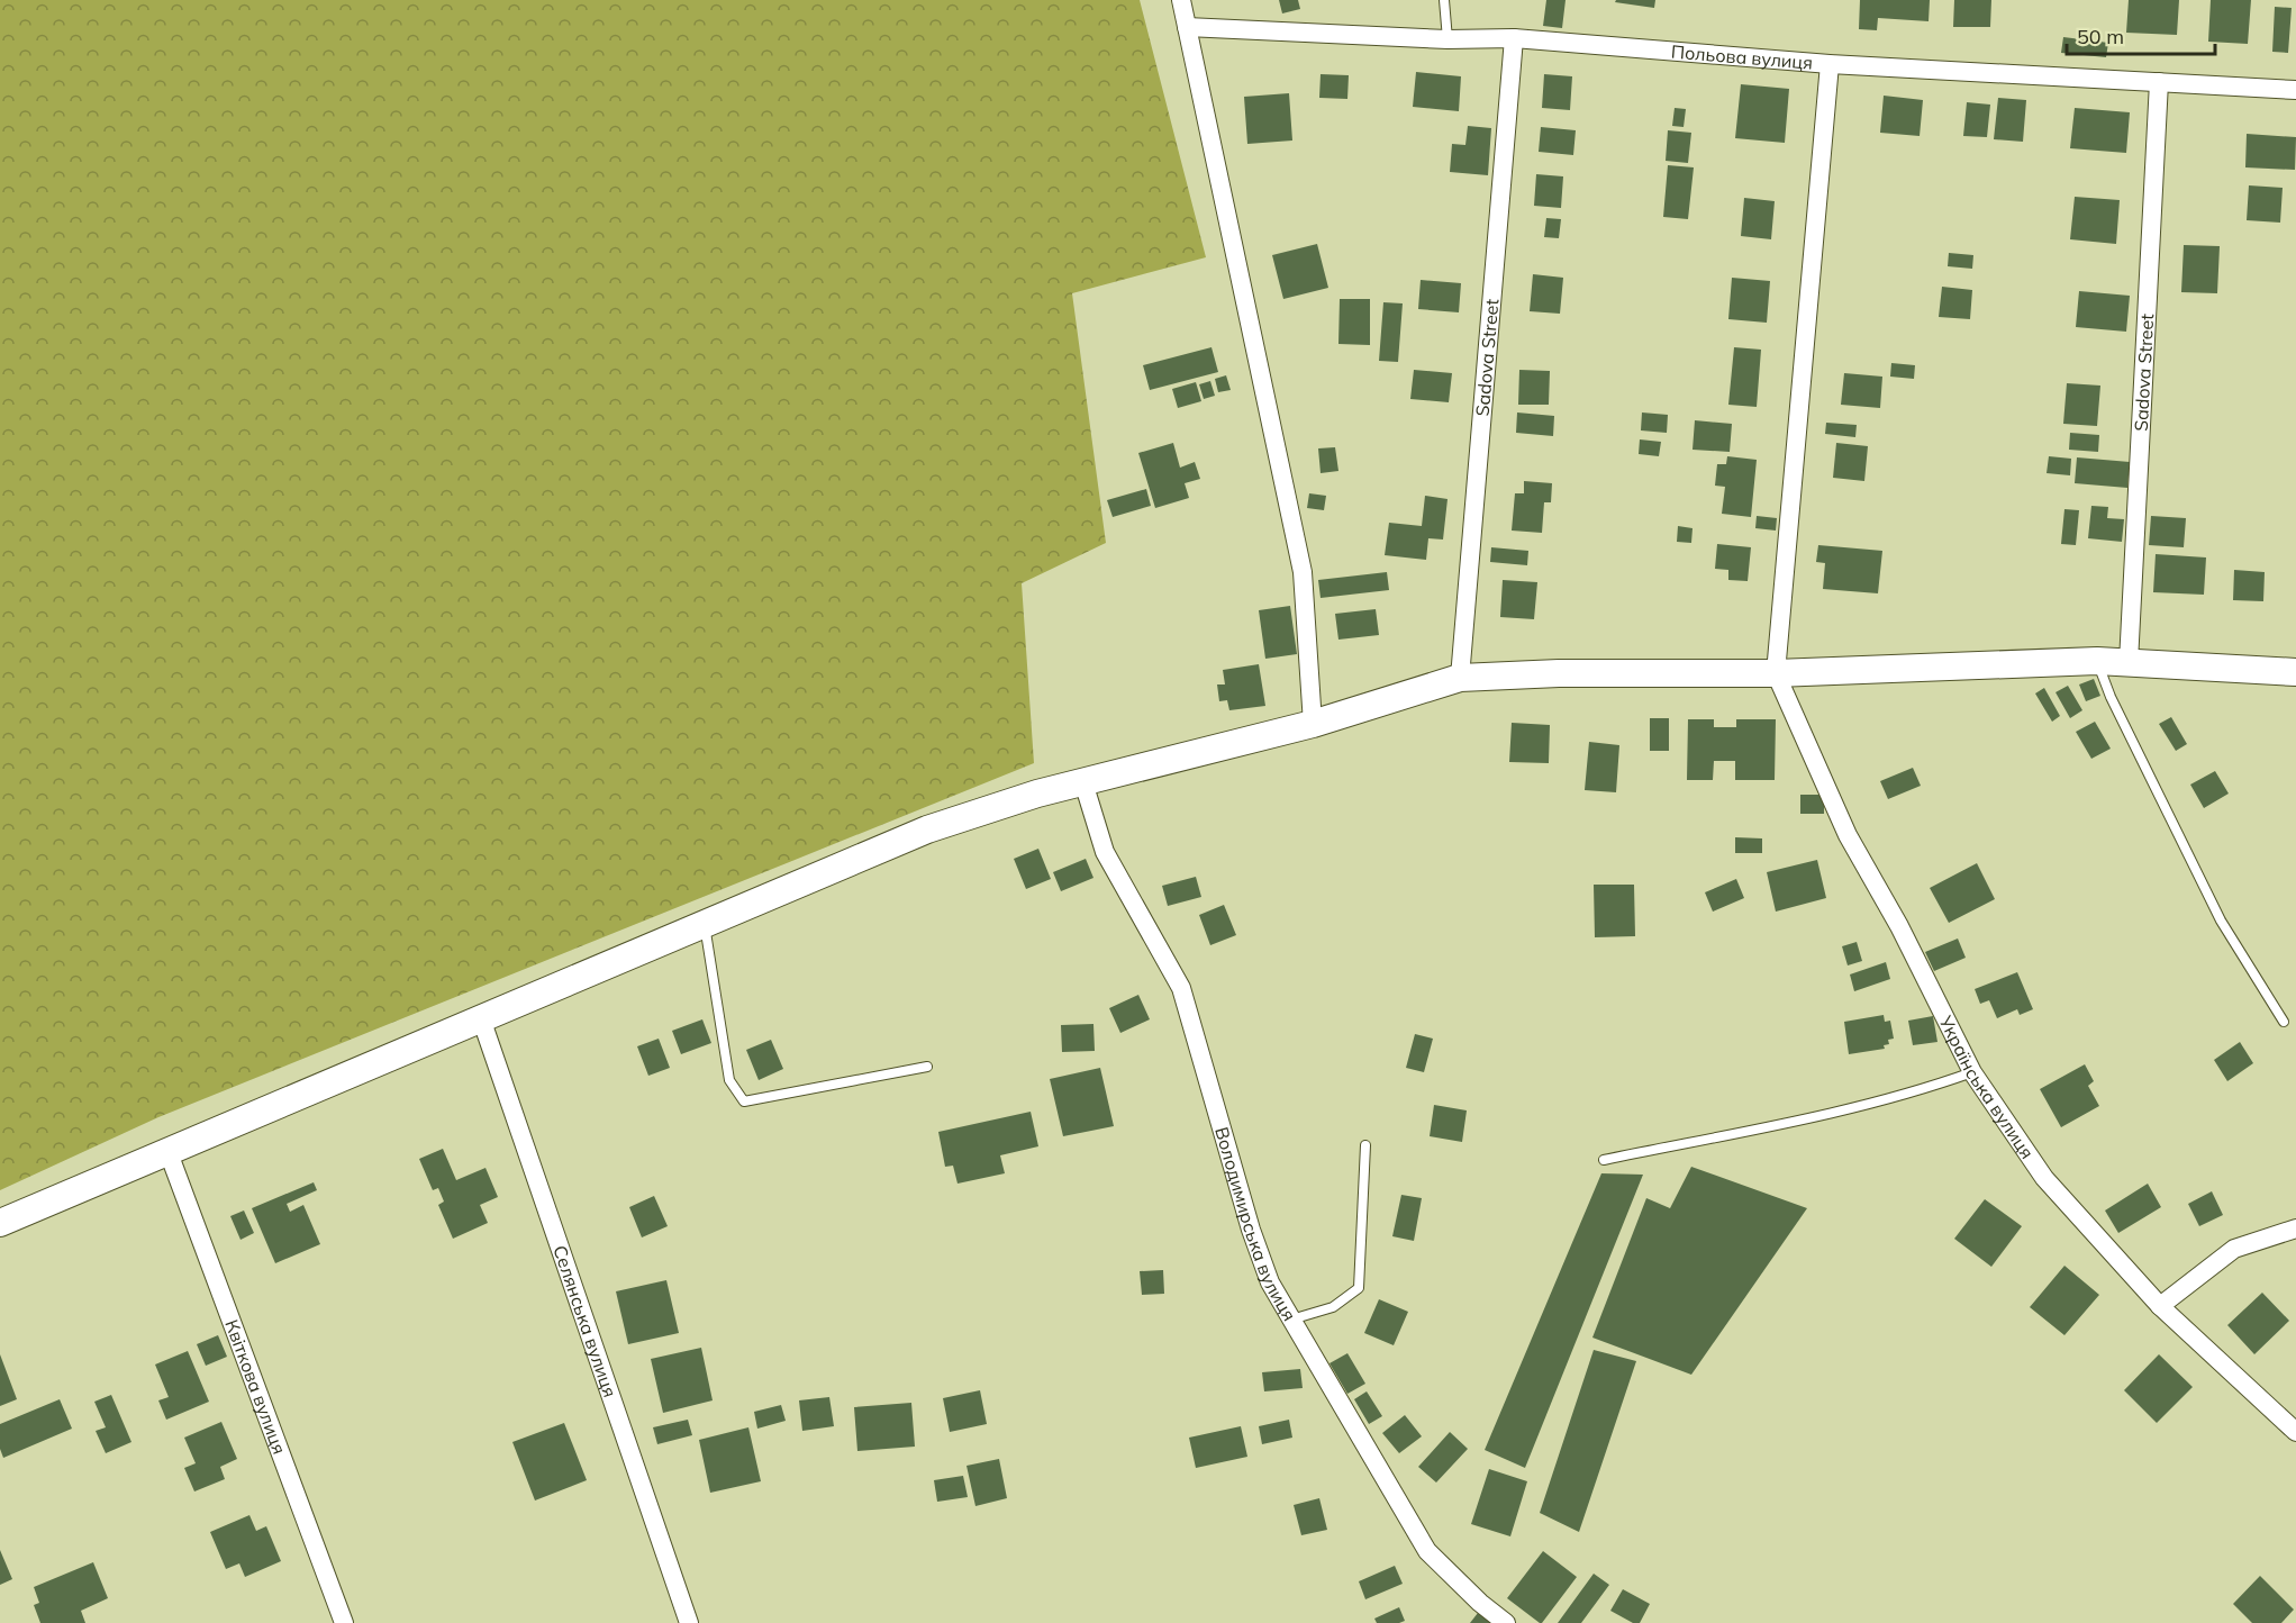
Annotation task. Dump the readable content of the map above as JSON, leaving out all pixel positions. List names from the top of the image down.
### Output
{
  "streets": {
    "street": [
      "Польова вулиця",
      "Sadova Street",
      "Українська вулиця",
      "Володимирська вулиця",
      "Селянська вулиця",
      "Квіткова вулиця"
    ]
  },
  "crossings": [
    ["Польова вулиця", "Sadova Street"]
  ],
  "scale_bar": "50 m"
}
